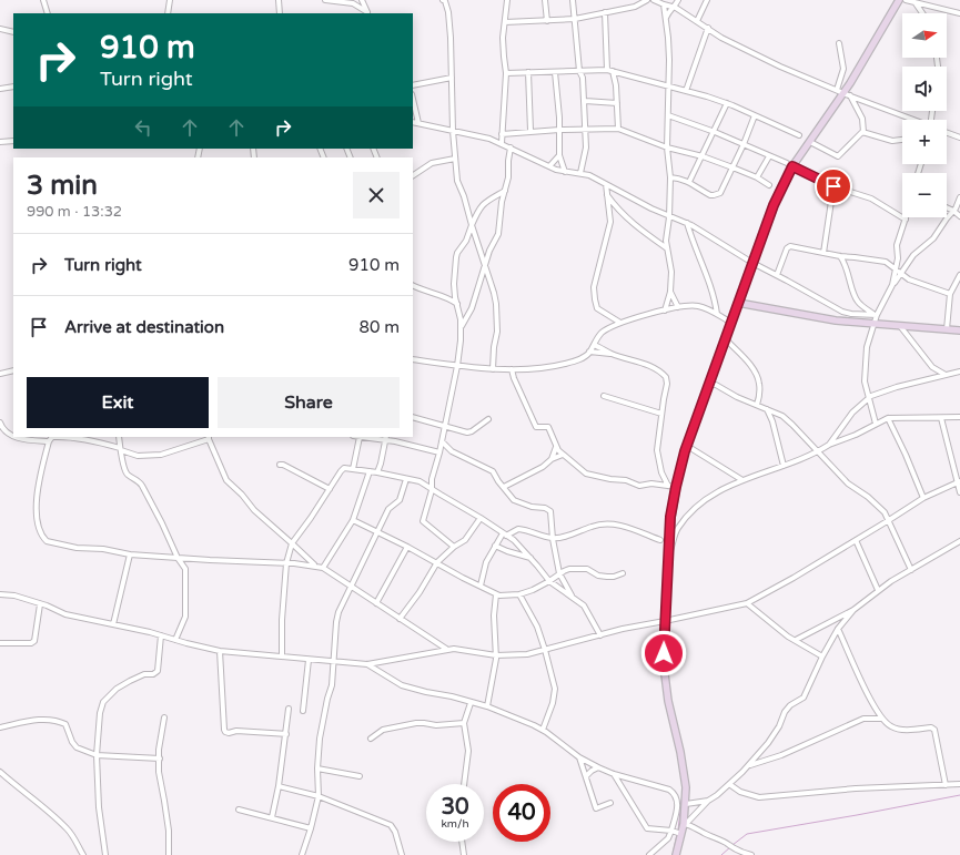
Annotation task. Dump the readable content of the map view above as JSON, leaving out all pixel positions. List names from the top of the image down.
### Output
{
  "north": "right",
  "page": {
    "map_buttons": ["+", "−"],
    "turn": ["910 m", "Turn right"],
    "heading": ["3 min", "990 m · 13:32"],
    "list": [
      {
        "name": "Turn right",
        "value": "910 m"
      },
      {
        "name": "Arrive at destination",
        "value": "80 m"
      }
    ],
    "buttons": ["Exit", "Share"],
    "speed": "30 km/h",
    "limit": "40"
  }
}
